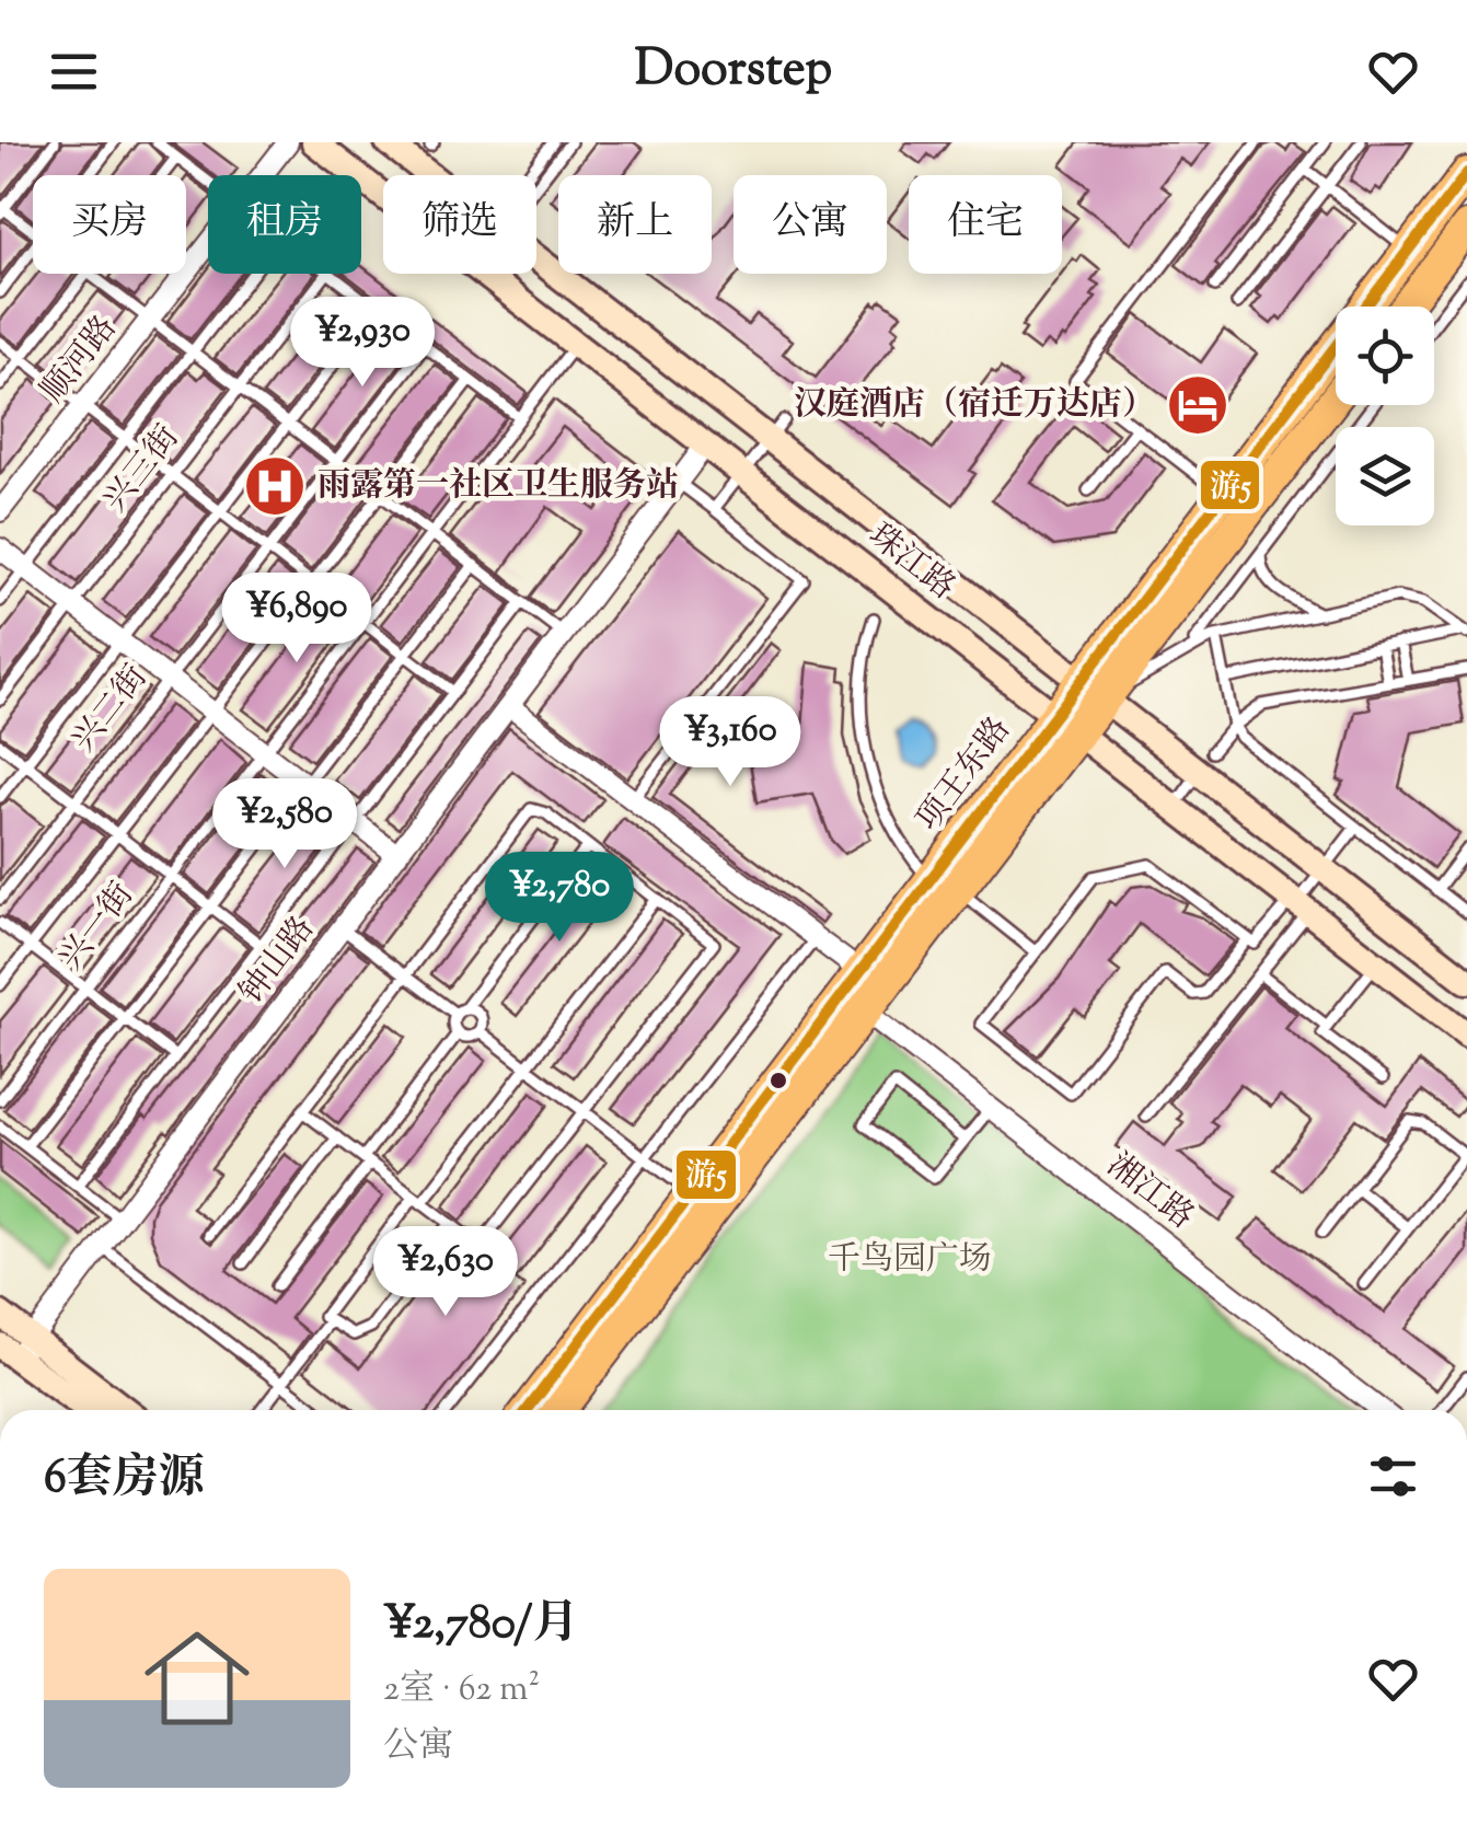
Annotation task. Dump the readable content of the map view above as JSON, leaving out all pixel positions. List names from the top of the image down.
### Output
{
  "streets": {
    "main road": ["项王东路"],
    "street": [
      "顺河路",
      "珠江路",
      "钟山路",
      "湘江路"
    ],
    "lane": ["兴三街", "兴二街", "兴一街"]
  },
  "crossings": [
    ["珠江路", "项王东路"],
    ["珠江路", "兴一街"],
    ["珠江路", "钟山路"],
    ["项王东路", "湘江路"]
  ],
  "parks": ["千鸟园广场"],
  "places": {
    "hotel": ["汉庭酒店（宿迁万达店）"],
    "hospital": ["雨露第一社区卫生服务站"]
  },
  "lines": ["transit line 游5"],
  "page": {
    "header": "Doorstep",
    "chip": [
      "买房",
      "租房",
      "筛选",
      "新上",
      "公寓",
      "住宅"
    ],
    "price": [
      "¥2,930",
      "¥6,890",
      "¥3,160",
      "¥2,580",
      "¥2,780",
      "¥2,630"
    ],
    "heading": "6套房源",
    "list": [
      {
        "name": "¥2,780/月",
        "note": "2室 · 62 m² · 公寓"
      }
    ]
  }
}
